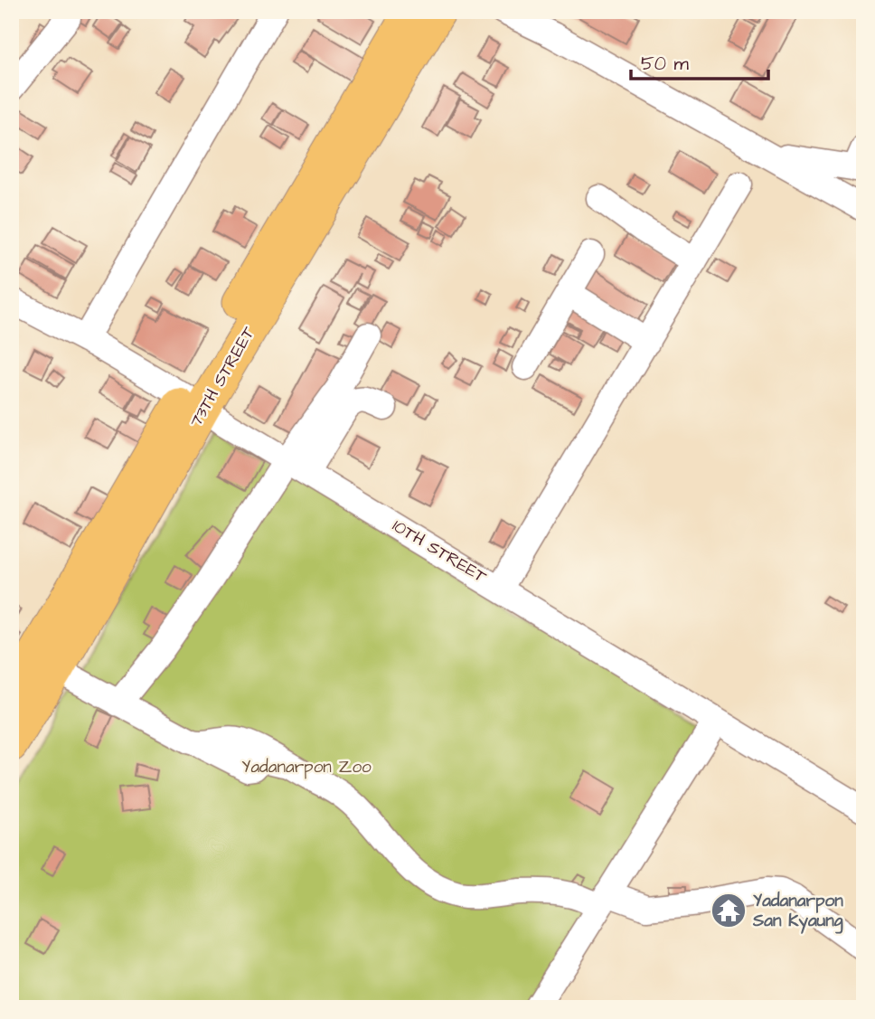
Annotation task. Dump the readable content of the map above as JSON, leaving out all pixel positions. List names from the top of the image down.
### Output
{
  "streets": {
    "main road": ["73TH STREET"],
    "street": ["10TH STREET"]
  },
  "crossings": [
    ["73TH STREET", "10TH STREET"]
  ],
  "parks": ["Yadanarpon Zoo"],
  "places": {
    "temple": ["Yadanarpon San Kyaung"]
  },
  "scale_bar": "50 m"
}
